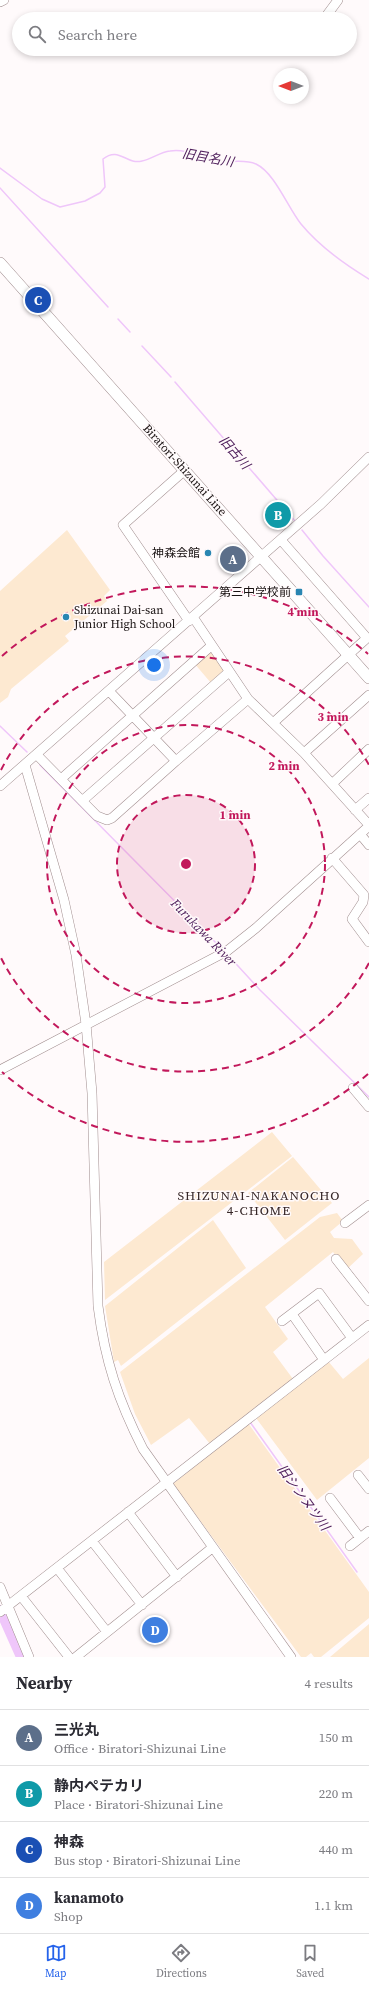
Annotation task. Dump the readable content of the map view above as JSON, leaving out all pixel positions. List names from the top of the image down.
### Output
{
  "streets": {
    "main road": ["Biratori-Shizunai Line"]
  },
  "districts": ["SHIZUNAI-NAKANOCHO 4-CHOME"],
  "water": [
    "旧目名川",
    "旧古川",
    "Furukawa River",
    "旧シンヌツ川"
  ],
  "places": {
    "other": ["神森会館", "Shizunai Dai-san Junior High School"],
    "transit": ["第三中学校前"]
  },
  "north": "left",
  "page": {
    "search": "Search here",
    "pins": [
      "C",
      "B",
      "A",
      "D"
    ],
    "heading": ["Nearby", "4 results"],
    "list": [
      {
        "mark": "A",
        "name": "三光丸",
        "note": "Office · Biratori-Shizunai Line",
        "value": "150 m"
      },
      {
        "mark": "B",
        "name": "静内ぺテカリ",
        "note": "Place · Biratori-Shizunai Line",
        "value": "220 m"
      },
      {
        "mark": "C",
        "name": "神森",
        "note": "Bus stop · Biratori-Shizunai Line",
        "value": "440 m"
      },
      {
        "mark": "D",
        "name": "kanamoto",
        "note": "Shop",
        "value": "1.1 km"
      }
    ],
    "nav": ["Map", "Directions", "Saved"]
  },
  "rings": [
    "4 min",
    "3 min",
    "2 min",
    "1 min"
  ]
}
